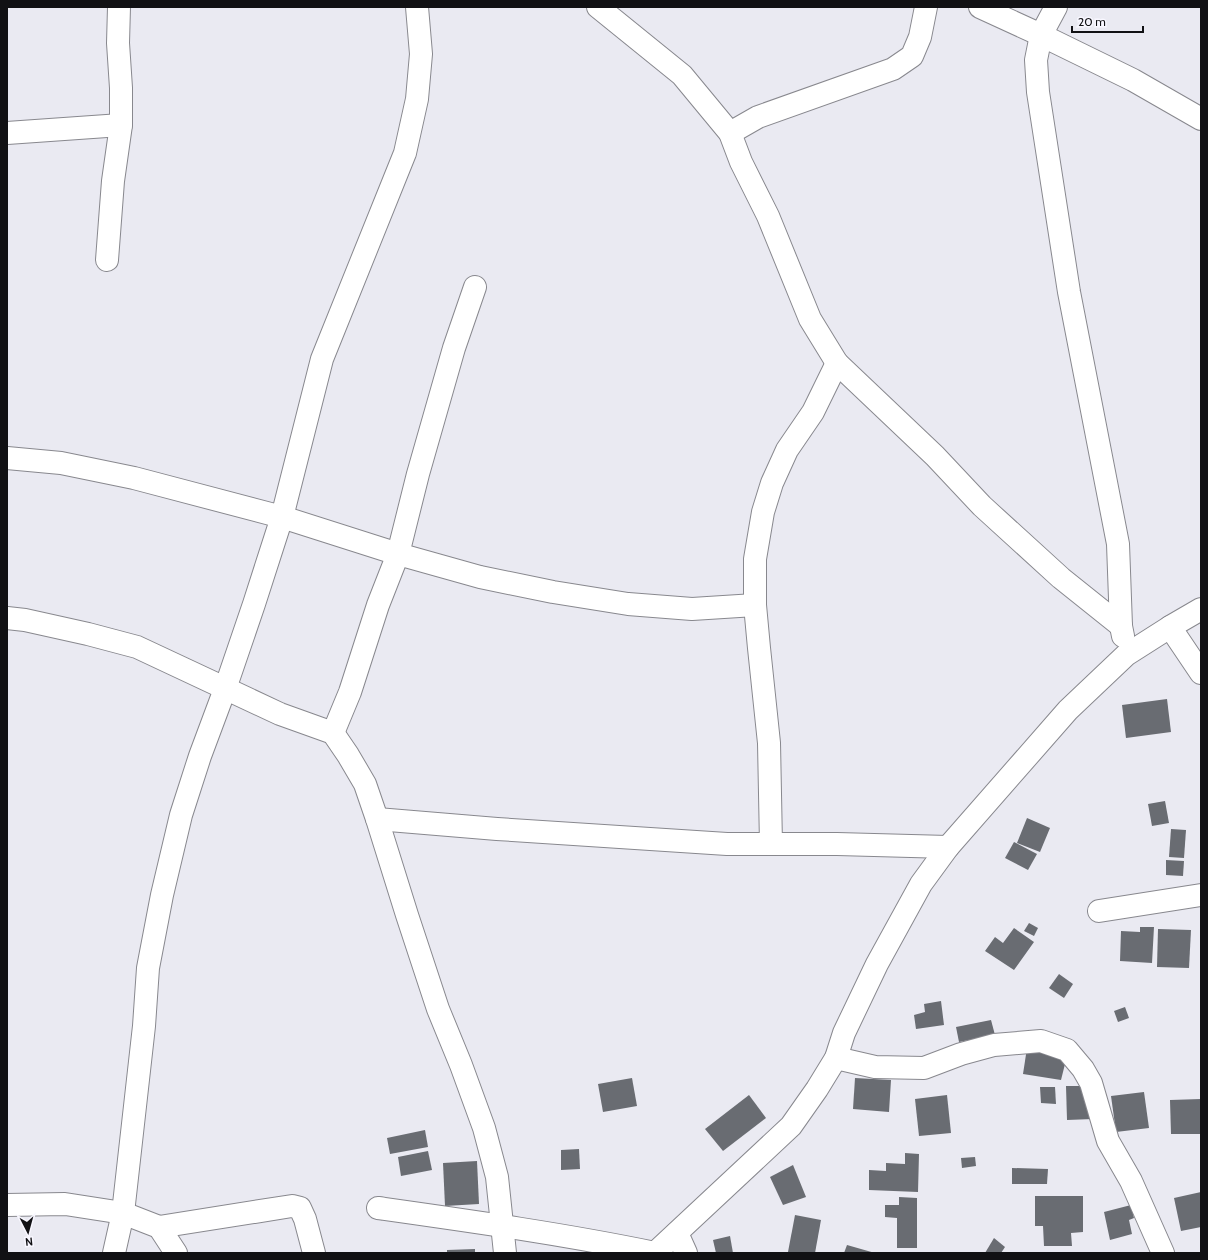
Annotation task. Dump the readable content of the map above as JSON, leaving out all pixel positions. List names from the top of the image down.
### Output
{
  "scale_bar": "20 m",
  "north": "bottom"
}
